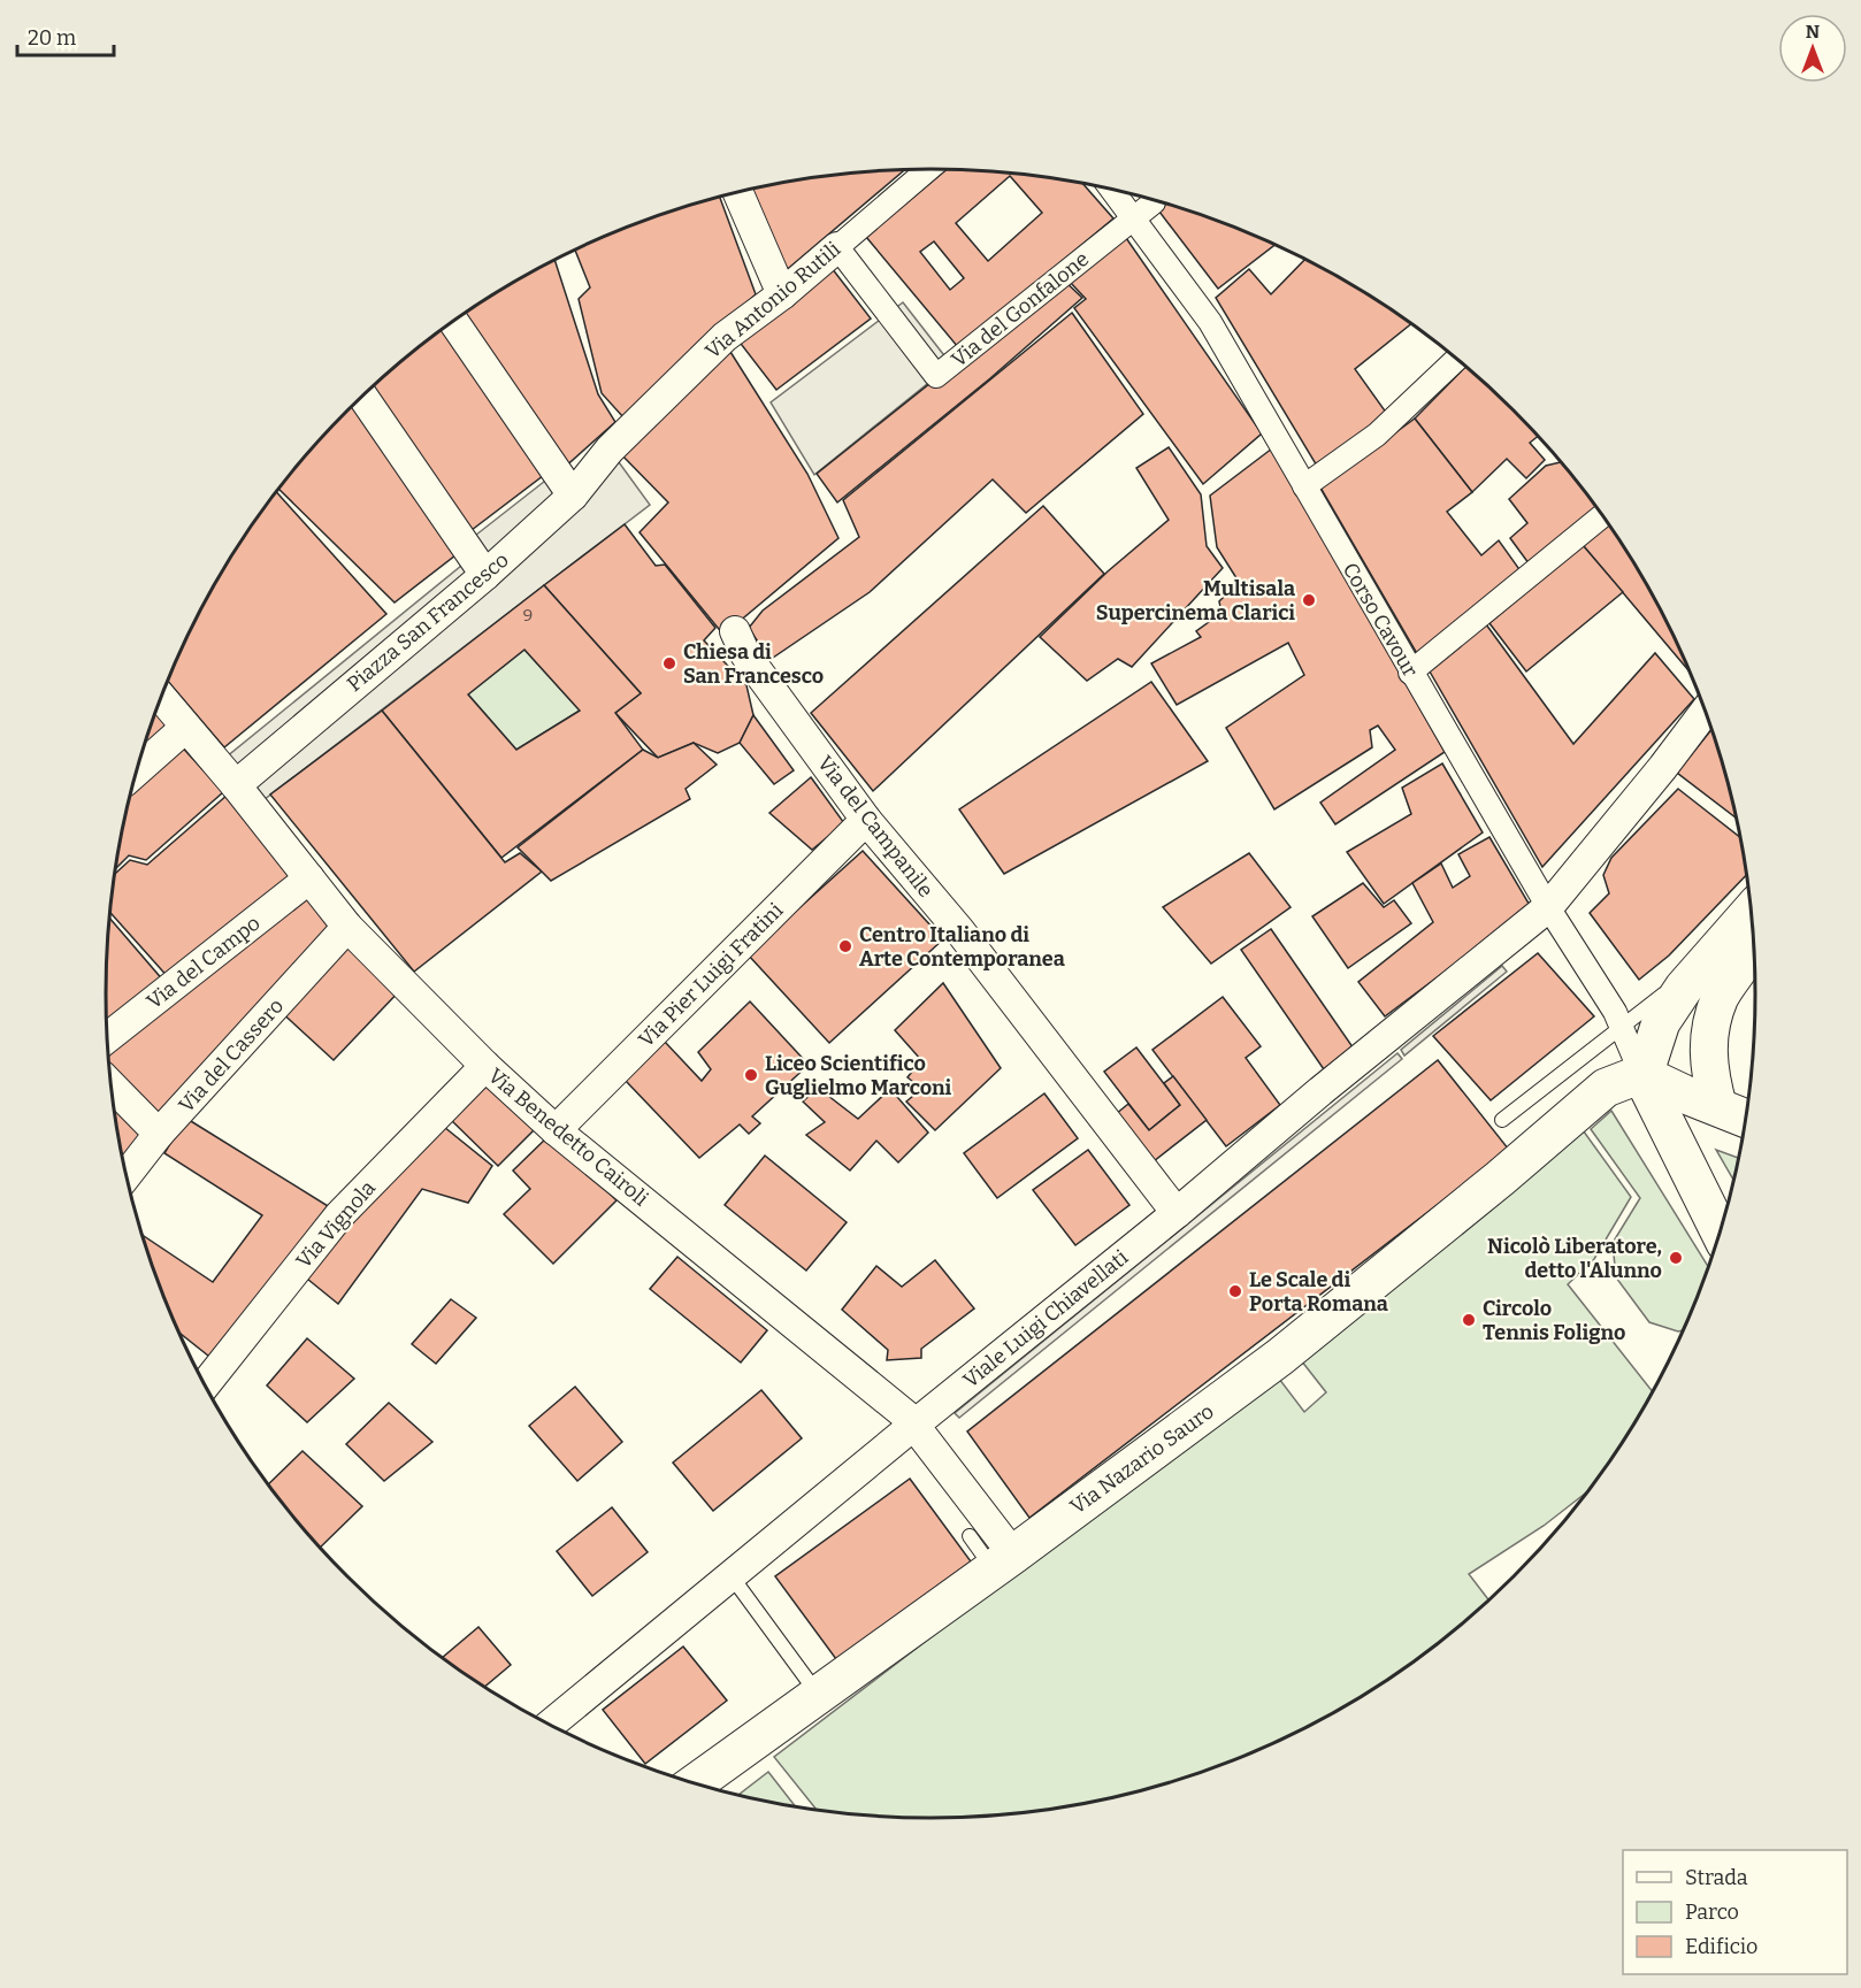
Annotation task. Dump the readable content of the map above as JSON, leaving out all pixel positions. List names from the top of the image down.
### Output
{
  "streets": {
    "main road": ["Via Nazario Sauro"],
    "street": [
      "Via Antonio Rutili",
      "Via del Gonfalone",
      "Corso Cavour",
      "Piazza San Francesco",
      "Via del Campanile",
      "Via del Campo",
      "Via Pier Luigi Fratini",
      "Via del Cassero",
      "Via Benedetto Cairoli",
      "Via Vignola",
      "Viale Luigi Chiavellati"
    ]
  },
  "crossings": [
    ["Via Antonio Rutili", "Via del Gonfalone"],
    ["Via Antonio Rutili", "Piazza San Francesco"],
    ["Via del Gonfalone", "Corso Cavour"],
    ["Corso Cavour", "Viale Luigi Chiavellati"],
    ["Corso Cavour", "Via Nazario Sauro"],
    ["Piazza San Francesco", "Via Benedetto Cairoli"],
    ["Via del Campanile", "Via Pier Luigi Fratini"],
    ["Via del Campanile", "Viale Luigi Chiavellati"],
    ["Via del Campo", "Via Benedetto Cairoli"],
    ["Via Pier Luigi Fratini", "Via Benedetto Cairoli"],
    ["Via del Cassero", "Via Benedetto Cairoli"],
    ["Via Benedetto Cairoli", "Via Vignola"],
    ["Via Benedetto Cairoli", "Viale Luigi Chiavellati"],
    ["Via Benedetto Cairoli", "Via Nazario Sauro"]
  ],
  "places": [
    "Multisala Supercinema Clarici",
    "Chiesa di San Francesco",
    "Centro Italiano di Arte Contemporanea",
    "Liceo Scientifico Guglielmo Marconi",
    "Nicolò Liberatore, detto l'Alunno",
    "Le Scale di Porta Romana",
    "Circolo Tennis Foligno"
  ],
  "house_numbers": ["9"],
  "legend": ["Strada", "Parco", "Edificio"],
  "scale_bar": "20 m",
  "north": "top"
}
